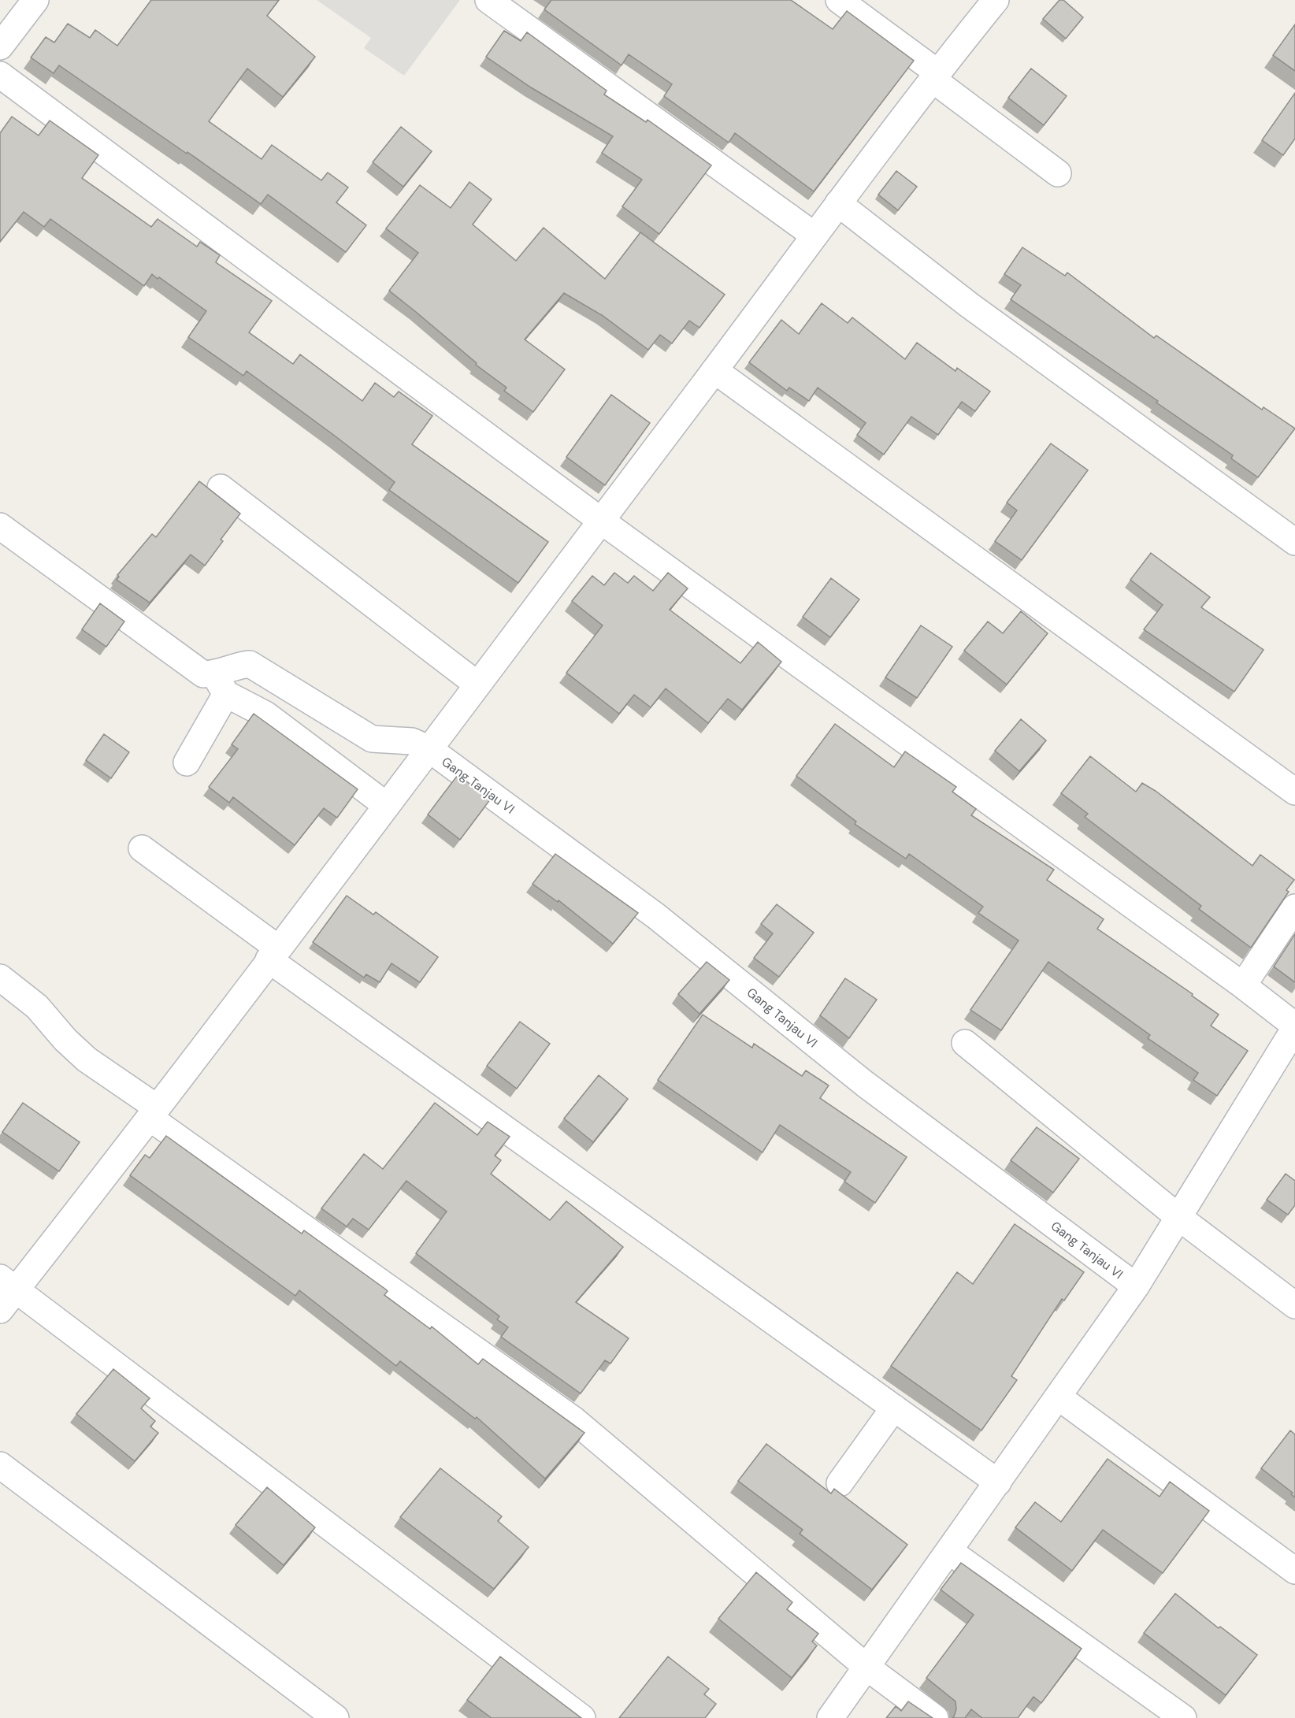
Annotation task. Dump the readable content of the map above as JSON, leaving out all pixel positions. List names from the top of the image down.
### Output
{
  "streets": {
    "street": ["Gang Tanjau VI"]
  }
}
